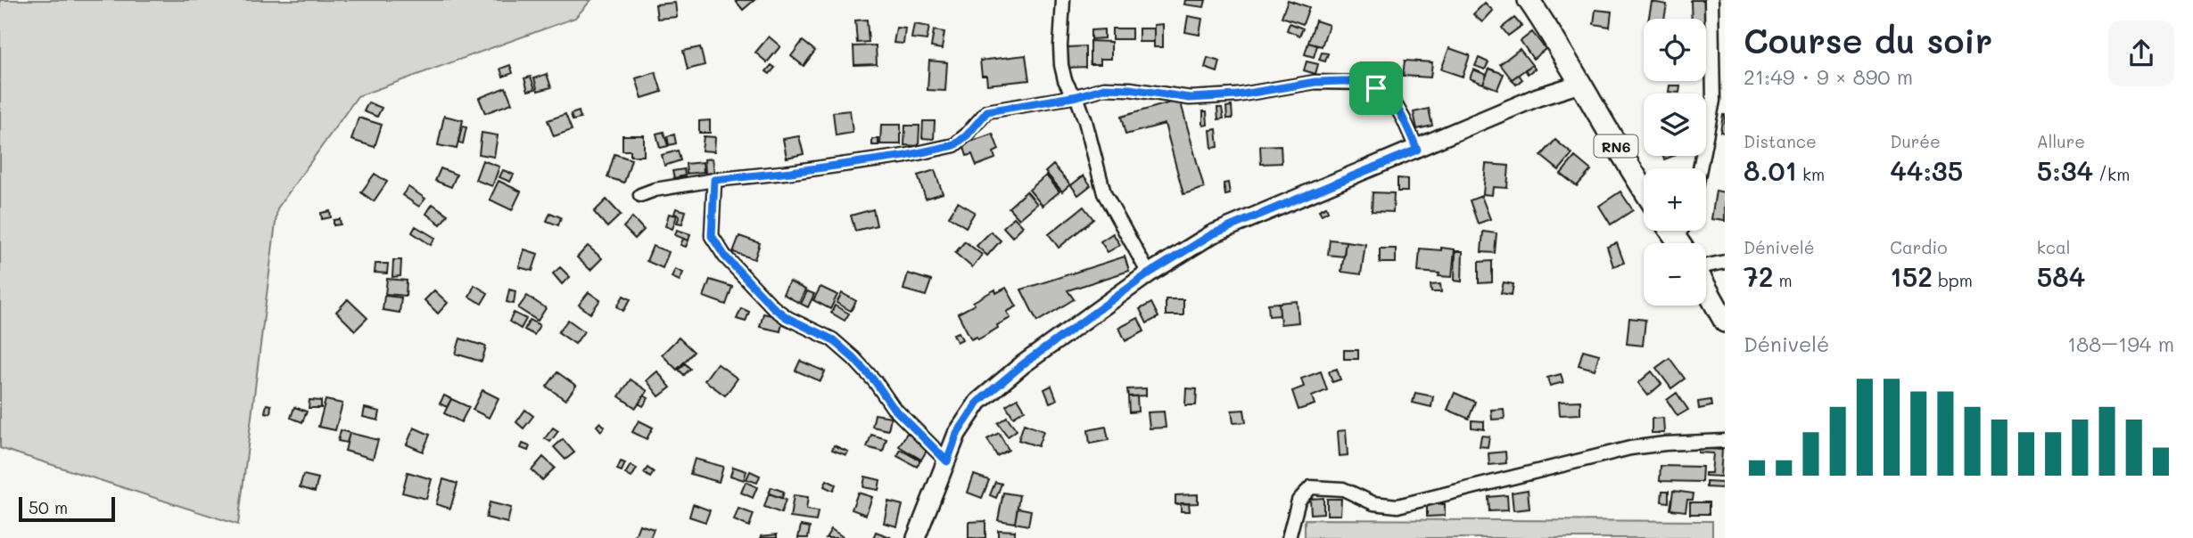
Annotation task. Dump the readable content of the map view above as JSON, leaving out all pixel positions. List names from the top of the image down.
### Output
{
  "streets": {
    "highway": ["RN6"]
  },
  "scale_bar": "50 m",
  "page": {
    "heading": ["Course du soir", "21:49 · 9 × 890 m"],
    "map_buttons": ["+", "−"],
    "stats": [
      ["Distance", "8.01 km"],
      ["Durée", "44:35"],
      ["Allure", "5:34 /km"],
      ["Dénivelé", "72 m"],
      ["Cardio", "152 bpm"],
      ["kcal", "584"]
    ],
    "chart": ["Dénivelé", "188–194 m"],
    "scale": "50 m"
  }
}
